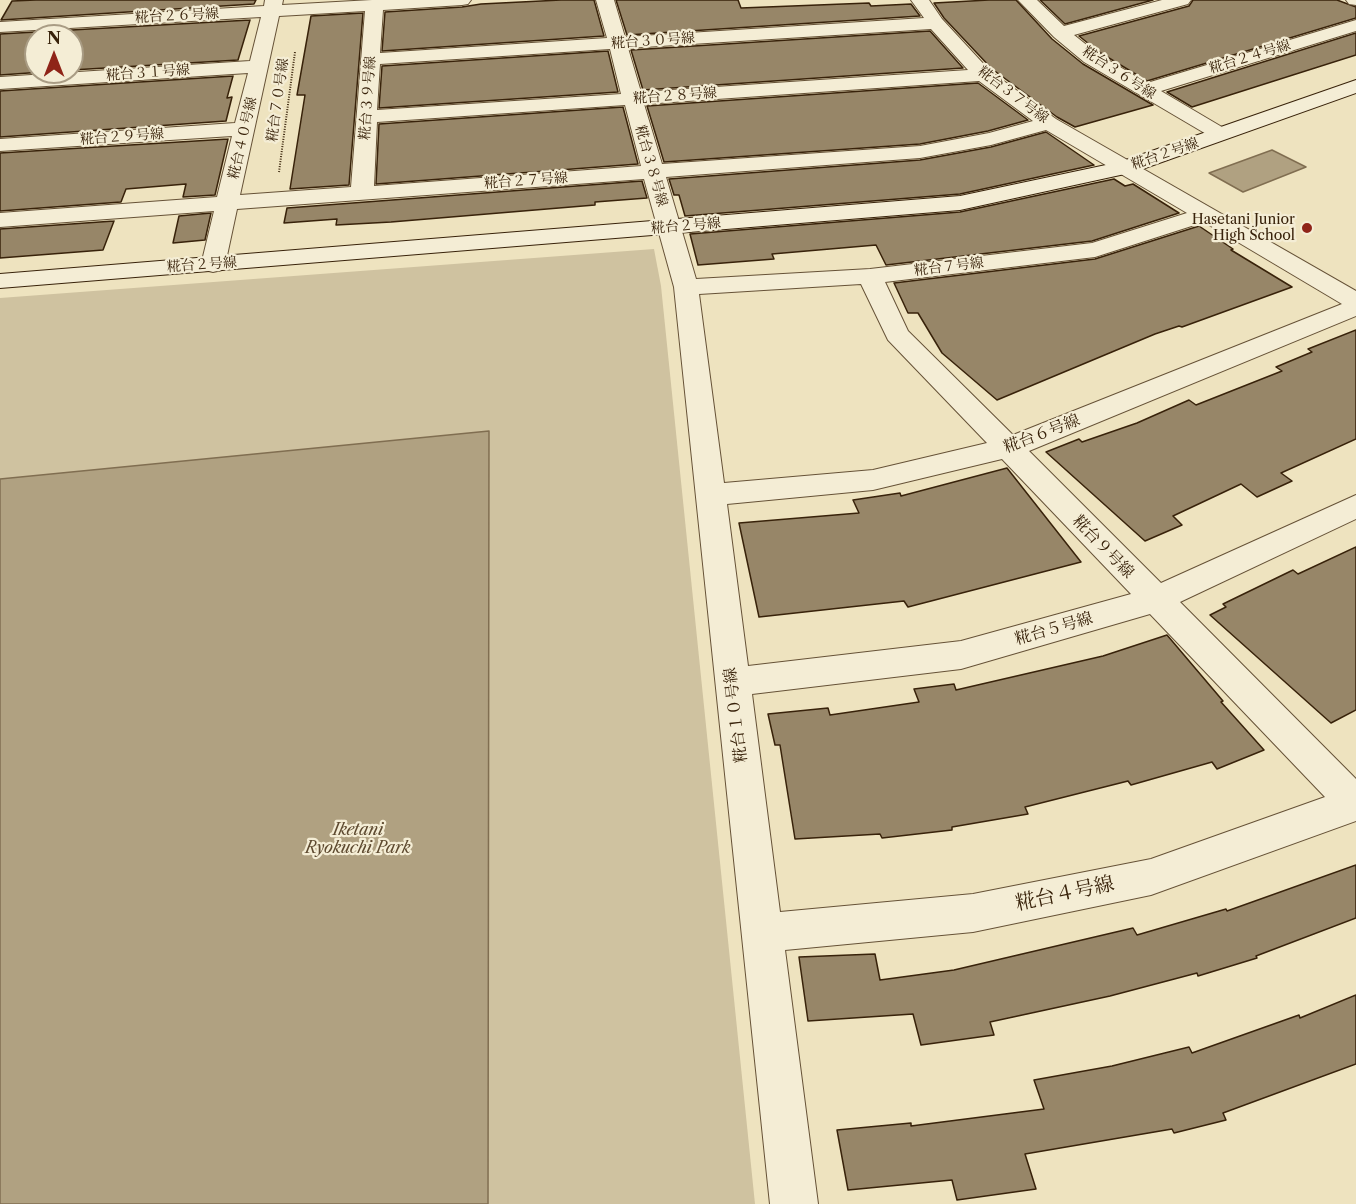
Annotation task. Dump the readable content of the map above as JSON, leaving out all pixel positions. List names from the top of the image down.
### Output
{
  "streets": {
    "street": [
      "糀台２６号線",
      "糀台３０号線",
      "糀台２４号線",
      "糀台３１号線",
      "糀台３６号線",
      "糀台３７号線",
      "糀台２８号線",
      "糀台３９号線",
      "糀台２９号線",
      "糀台４０号線",
      "糀台２号線",
      "糀台３８号線",
      "糀台２７号線",
      "糀台７号線",
      "糀台６号線",
      "糀台９号線",
      "糀台５号線",
      "糀台１０号線",
      "糀台４号線"
    ],
    "path": ["糀台７０号線"]
  },
  "crossings": [
    ["糀台２６号線", "糀台３９号線"],
    ["糀台２６号線", "糀台７０号線"],
    ["糀台２６号線", "糀台４０号線"],
    ["糀台３０号線", "糀台３７号線"],
    ["糀台３０号線", "糀台３９号線"],
    ["糀台３０号線", "糀台３８号線"],
    ["糀台２４号線", "糀台３６号線"],
    ["糀台３１号線", "糀台４０号線"],
    ["糀台３６号線", "糀台２号線"],
    ["糀台３７号線", "糀台２８号線"],
    ["糀台３７号線", "糀台２号線"],
    ["糀台３７号線", "糀台２７号線"],
    ["糀台３７号線", "糀台７号線"],
    ["糀台２８号線", "糀台３９号線"],
    ["糀台２８号線", "糀台３８号線"],
    ["糀台３９号線", "糀台２７号線"],
    ["糀台７０号線", "糀台２７号線"],
    ["糀台２９号線", "糀台４０号線"],
    ["糀台４０号線", "糀台２号線"],
    ["糀台４０号線", "糀台２７号線"],
    ["糀台２号線", "糀台３８号線"],
    ["糀台２号線", "糀台１０号線"],
    ["糀台３８号線", "糀台２７号線"],
    ["糀台３８号線", "糀台１０号線"],
    ["糀台７号線", "糀台９号線"],
    ["糀台７号線", "糀台１０号線"],
    ["糀台６号線", "糀台９号線"],
    ["糀台６号線", "糀台１０号線"],
    ["糀台９号線", "糀台５号線"],
    ["糀台９号線", "糀台４号線"],
    ["糀台５号線", "糀台１０号線"],
    ["糀台１０号線", "糀台４号線"]
  ],
  "parks": ["Iketani Ryokuchi Park"],
  "places": ["Hasetani Junior High School"],
  "north": "top"
}
